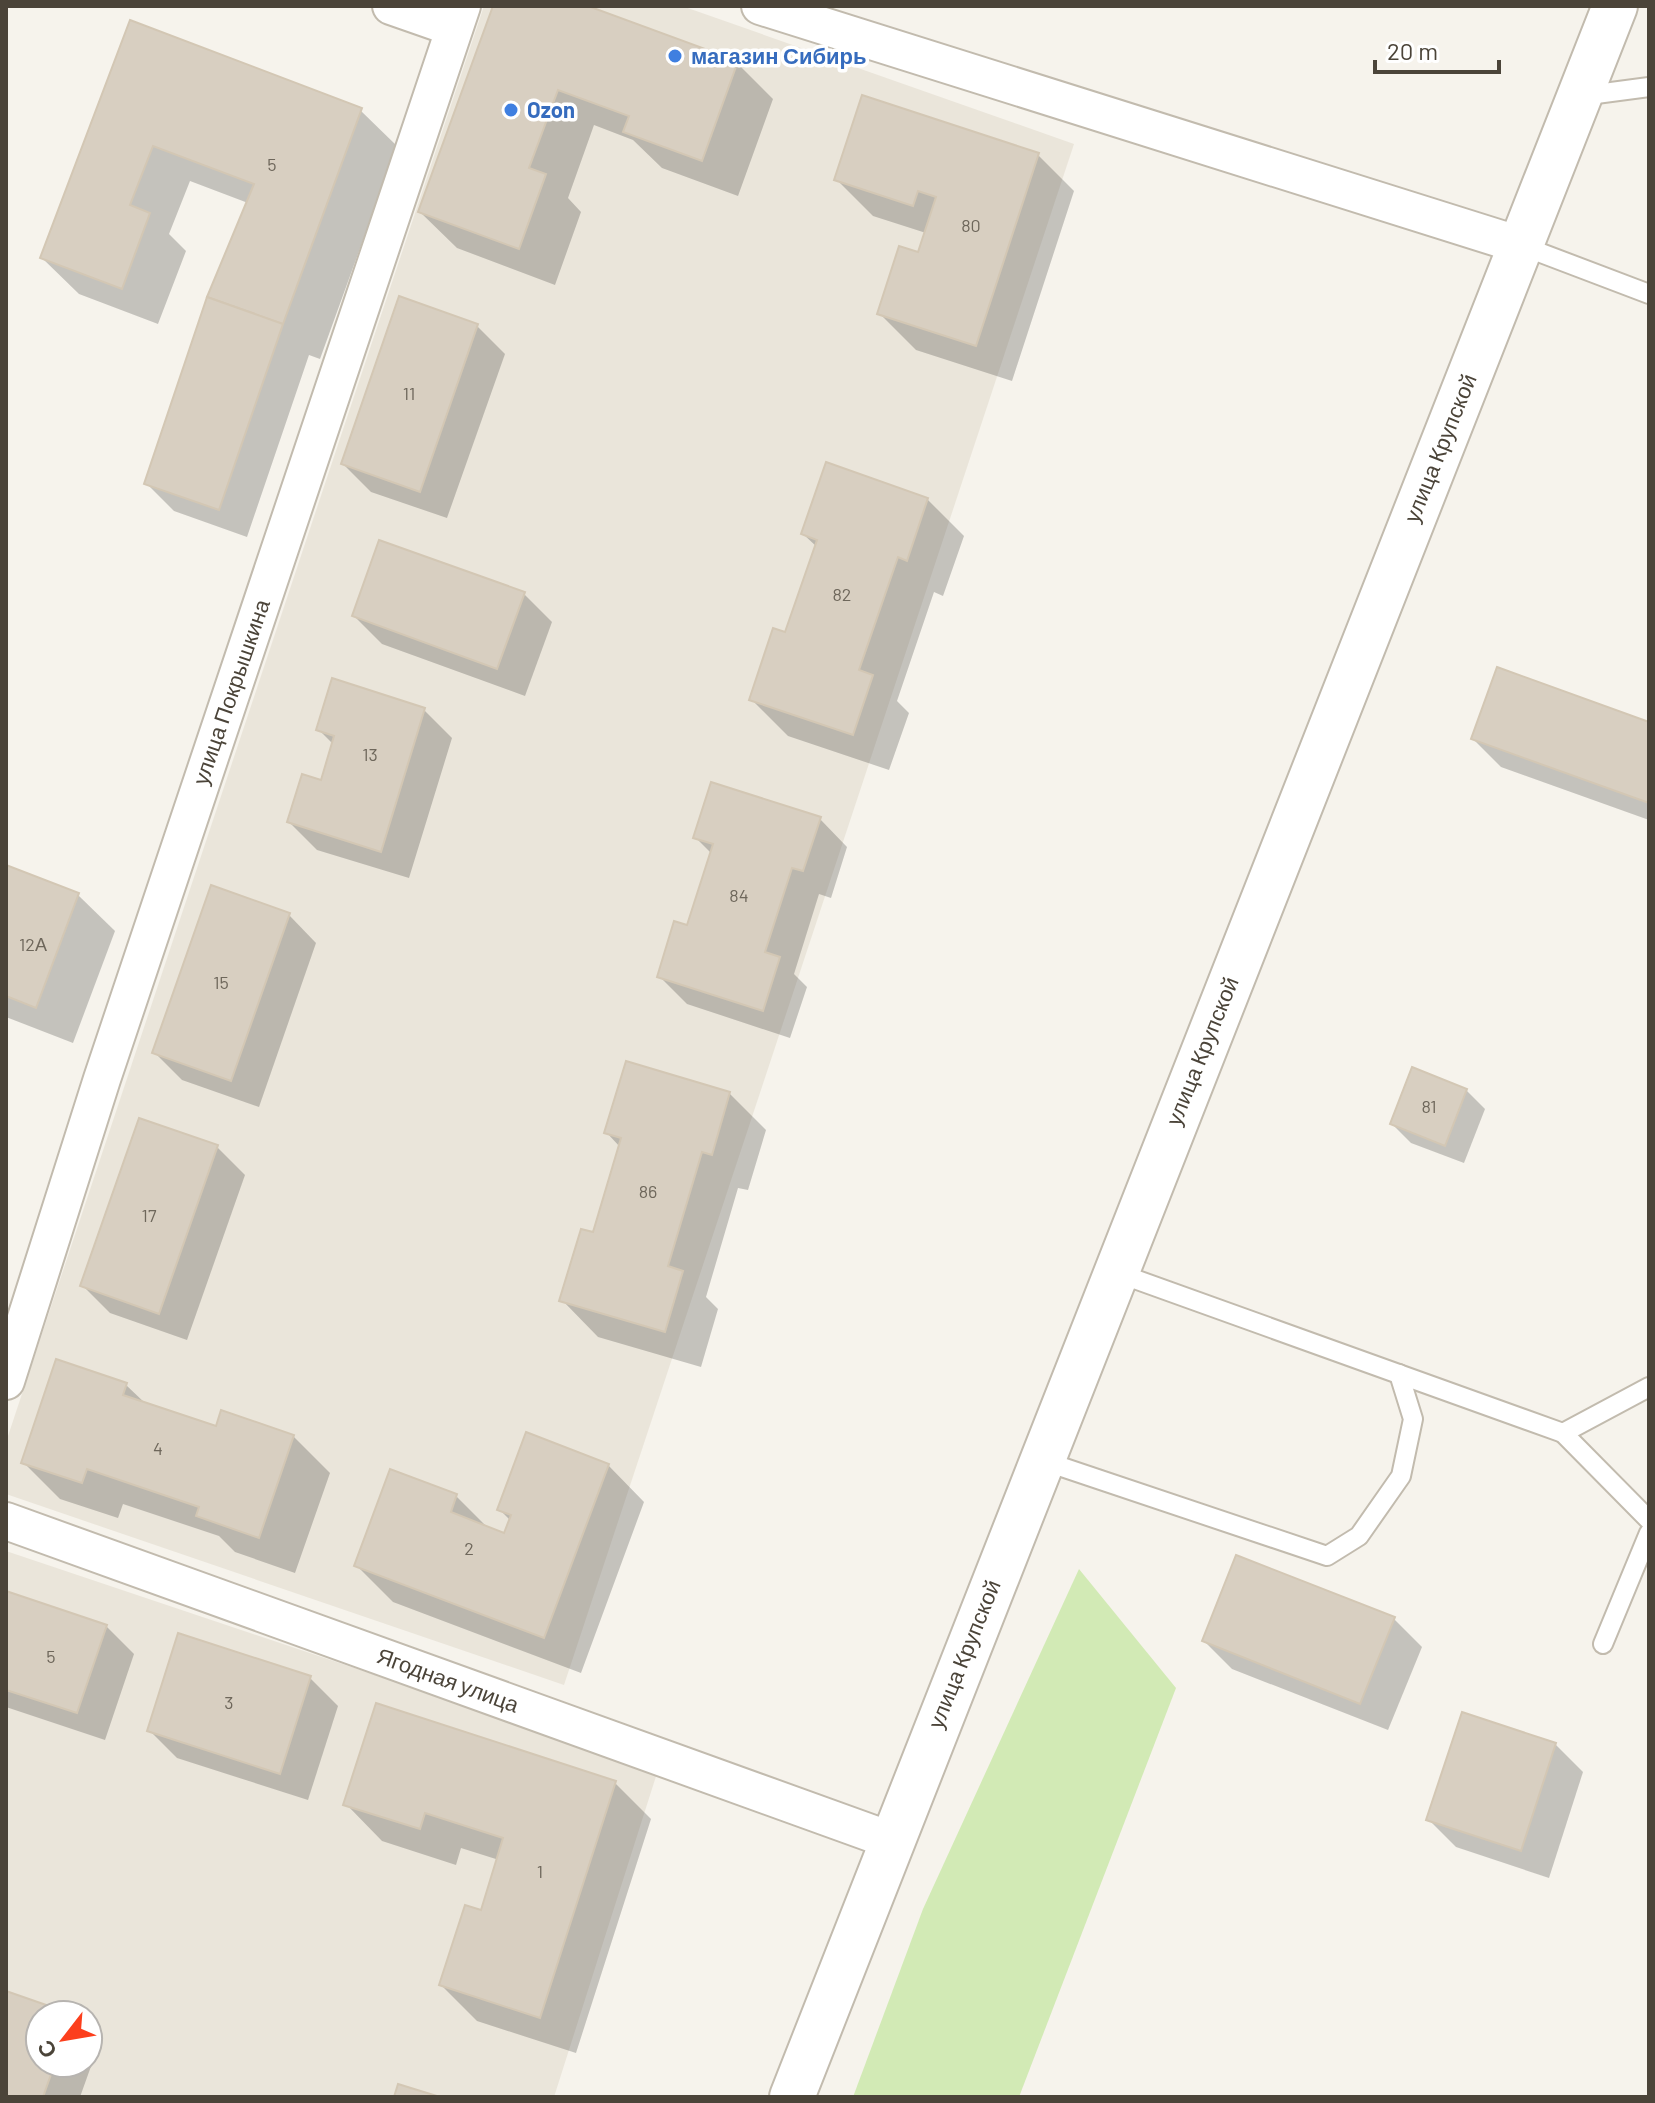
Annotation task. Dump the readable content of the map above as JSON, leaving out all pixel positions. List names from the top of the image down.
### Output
{
  "streets": {
    "street": ["улица Крупской", "улица Покрышкина", "Ягодная улица"]
  },
  "crossings": [
    ["улица Крупской", "Ягодная улица"]
  ],
  "places": ["магазин Сибирь", "Ozon"],
  "house_numbers": [
    "5",
    "80",
    "11",
    "82",
    "13",
    "84",
    "12А",
    "15",
    "81",
    "86",
    "17",
    "4",
    "2",
    "5",
    "3",
    "1"
  ],
  "scale_bar": "20 m",
  "north": "bottom left"
}
